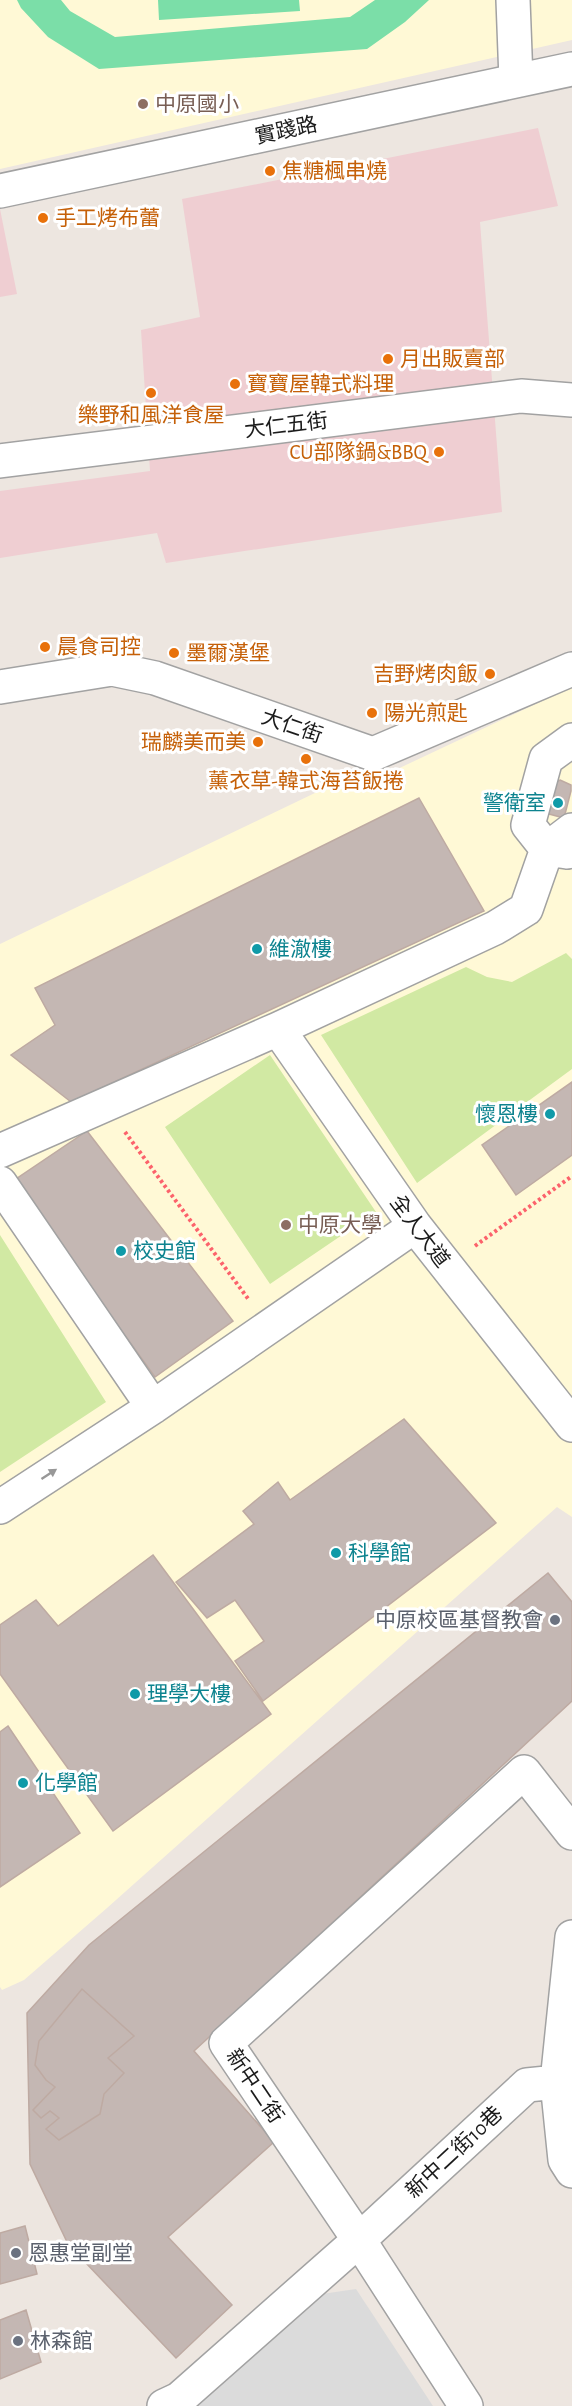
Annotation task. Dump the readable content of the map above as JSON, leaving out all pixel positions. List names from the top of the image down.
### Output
{
  "streets": {
    "street": [
      "實踐路",
      "大仁五街",
      "大仁街",
      "全人大道",
      "新中二街",
      "新中二街10巷"
    ]
  },
  "crossings": [
    ["新中二街", "新中二街10巷"]
  ],
  "places": [
    "中原國小",
    "焦糖楓串燒",
    "手工烤布蕾",
    "月出販賣部",
    "寶寶屋韓式料理",
    "樂野和風洋食屋",
    "CU部隊鍋&BBQ",
    "晨食司控",
    "墨爾漢堡",
    "吉野烤肉飯",
    "陽光煎匙",
    "瑞麟美而美",
    "薰衣草-韓式海苔飯捲",
    "警衛室",
    "維澈樓",
    "懷恩樓",
    "中原大學",
    "校史館",
    "科學館",
    "中原校區基督教會",
    "理學大樓",
    "化學館",
    "恩惠堂副堂",
    "林森館"
  ]
}
